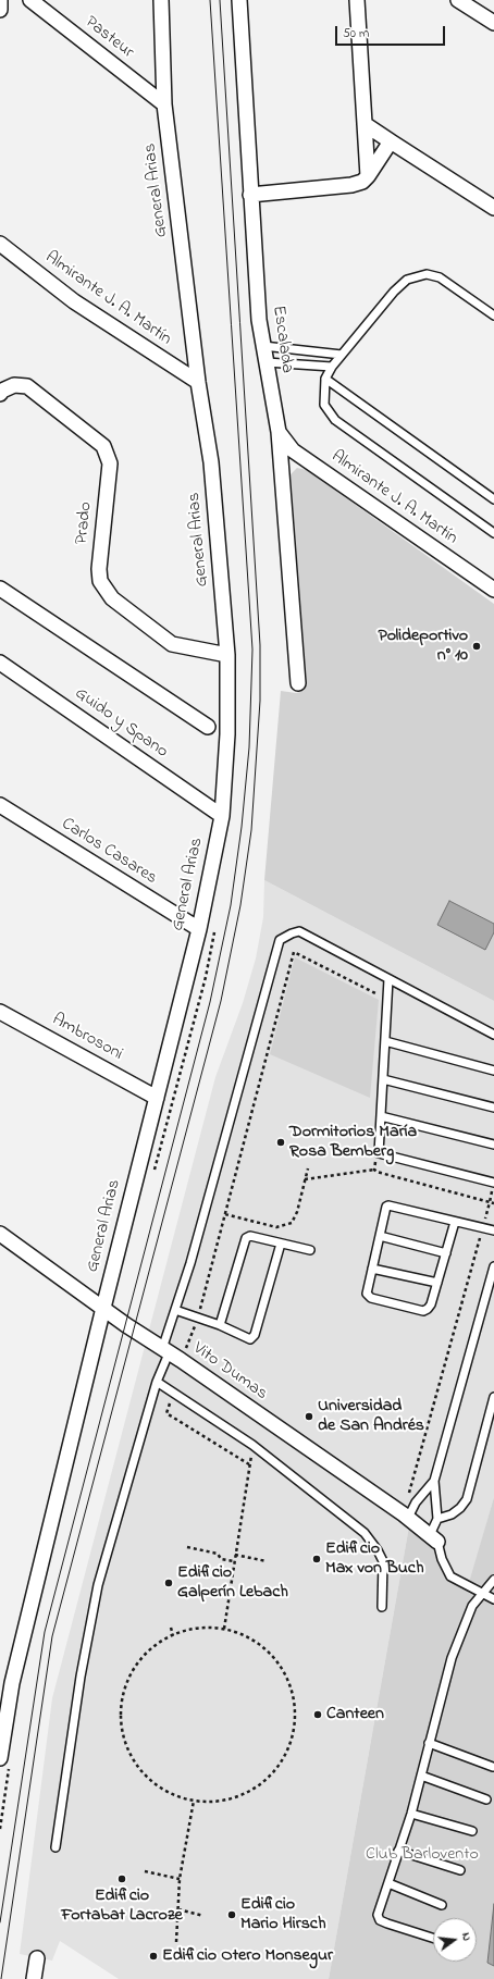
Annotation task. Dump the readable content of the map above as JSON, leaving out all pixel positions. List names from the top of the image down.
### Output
{
  "streets": {
    "street": [
      "Pasteur",
      "General Arias",
      "Almirante J. A. Martín",
      "Escalada",
      "Prado",
      "Guido y Spano",
      "Carlos Casares",
      "Ambrosoni",
      "Vito Dumas"
    ]
  },
  "crossings": [
    ["Pasteur", "General Arias"],
    ["General Arias", "Almirante J. A. Martín"],
    ["General Arias", "Prado"],
    ["General Arias", "Guido y Spano"],
    ["General Arias", "Carlos Casares"],
    ["General Arias", "Ambrosoni"],
    ["General Arias", "Vito Dumas"],
    ["Almirante J. A. Martín", "Escalada"]
  ],
  "parks": ["Club Barlovento"],
  "places": [
    "Polideportivo n° 10",
    "Dormitorios María Rosa Bemberg",
    "Universidad de San Andrés",
    "Edificio Max von Buch",
    "Edificio Galperín Lebach",
    "Canteen",
    "Edificio Fortabat Lacroze",
    "Edificio Mario Hirsch",
    "Edificio Otero Monsegur"
  ],
  "scale_bar": "50 m",
  "north": "right"
}
